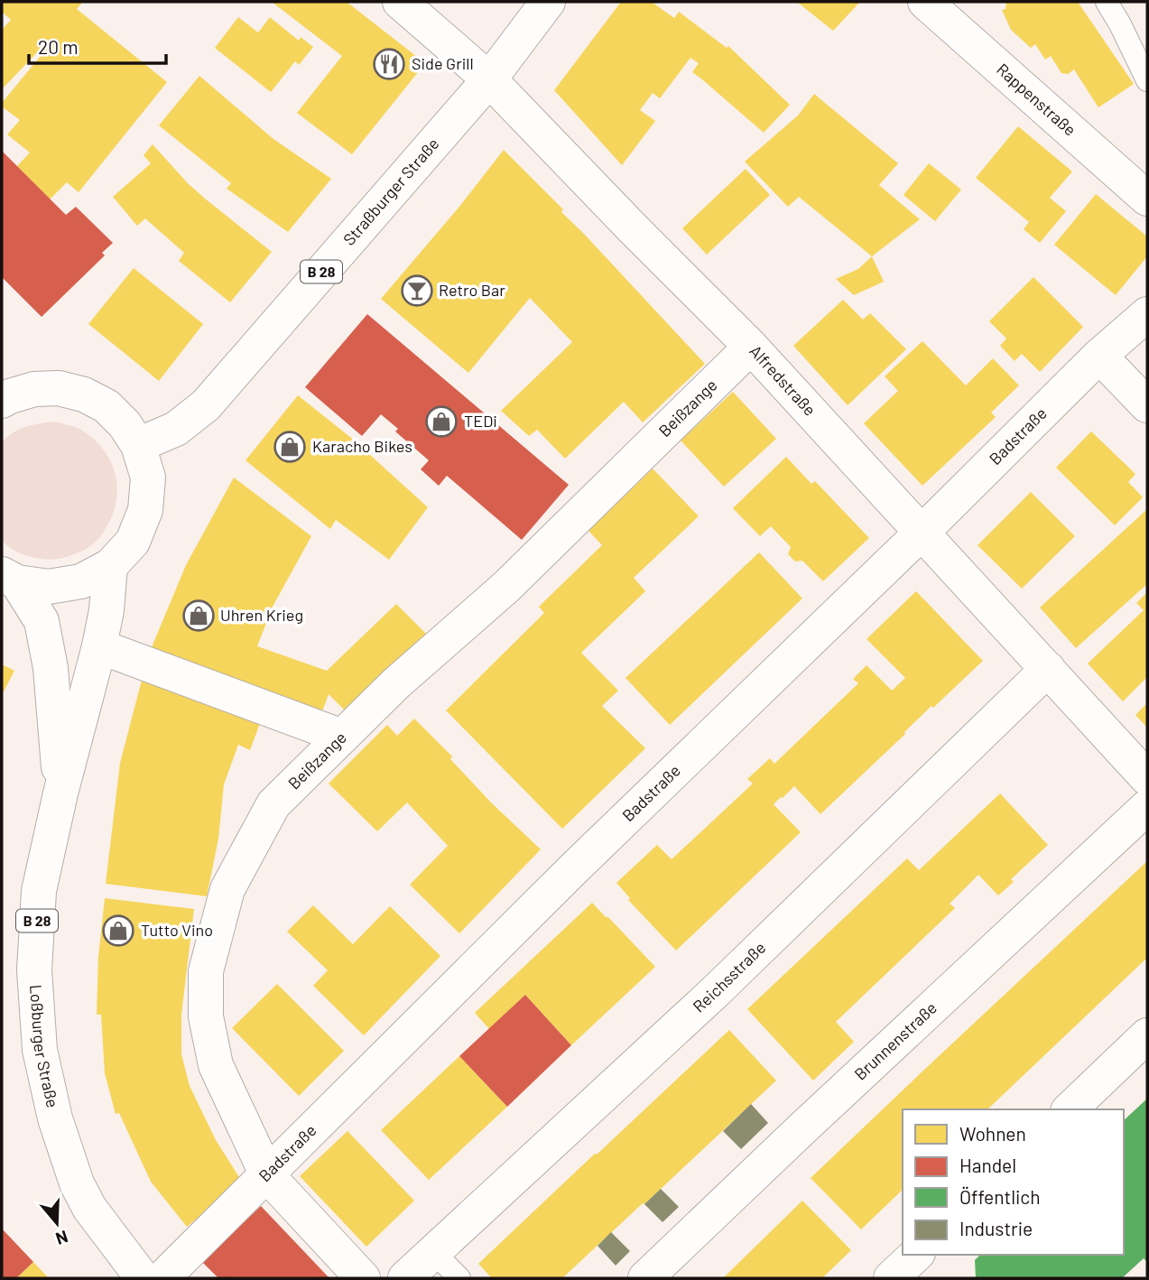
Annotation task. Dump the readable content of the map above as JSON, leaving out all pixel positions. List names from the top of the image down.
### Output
{
  "streets": {
    "street": [
      "Rappenstraße",
      "Straßburger Straße",
      "B 28",
      "Alfredstraße",
      "Beißzange",
      "Badstraße",
      "Reichsstraße",
      "Brunnenstraße",
      "Loßburger Straße"
    ]
  },
  "crossings": [
    ["Straßburger Straße", "B 28"],
    ["Straßburger Straße", "Alfredstraße"],
    ["B 28", "Loßburger Straße"],
    ["Alfredstraße", "Beißzange"],
    ["Alfredstraße", "Badstraße"],
    ["Alfredstraße", "Reichsstraße"],
    ["Beißzange", "Badstraße"]
  ],
  "places": {
    "restaurant": ["Side Grill"],
    "bar": ["Retro Bar"],
    "shop": [
      "TEDi",
      "Karacho Bikes",
      "Uhren Krieg",
      "Tutto Vino"
    ]
  },
  "legend": [
    "Wohnen",
    "Handel",
    "Öffentlich",
    "Industrie"
  ],
  "scale_bar": "20 m",
  "north": "bottom"
}
